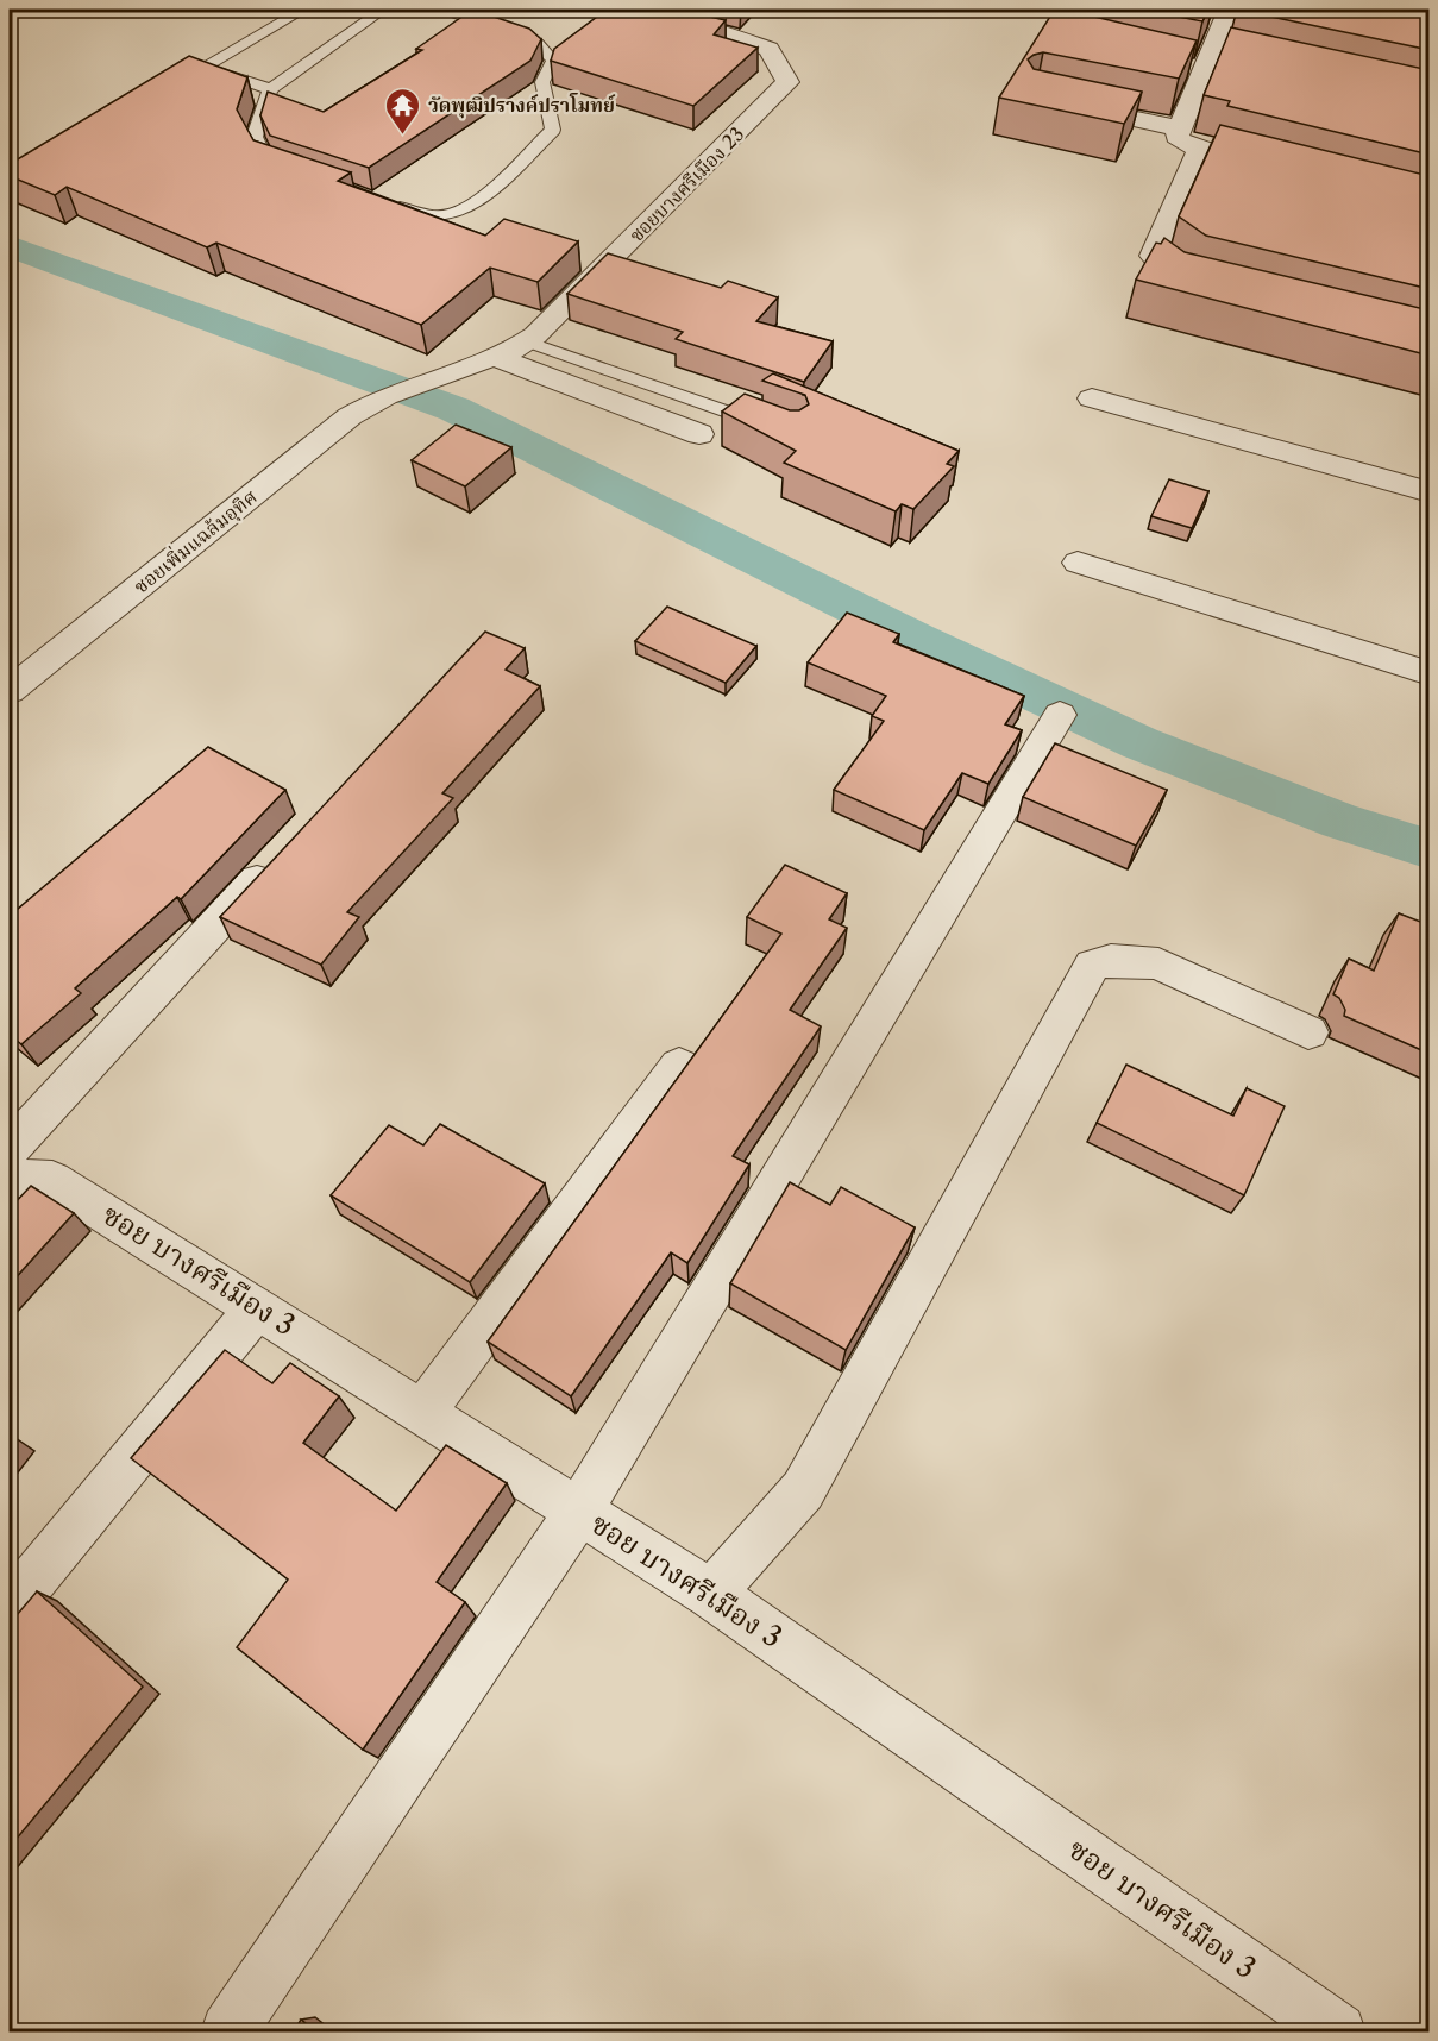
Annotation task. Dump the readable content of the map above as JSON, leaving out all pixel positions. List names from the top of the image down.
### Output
{
  "streets": {
    "street": ["ซอยบางศรีเมือง 23", "ซอยเพิ่มแฉล้มอุทิศ", "ซอย บางศรีเมือง 3"]
  },
  "crossings": [
    ["ซอยบางศรีเมือง 23", "ซอยเพิ่มแฉล้มอุทิศ"]
  ],
  "places": {
    "temple": ["วัดพุฒิปรางค์ปราโมทย์"]
  }
}
